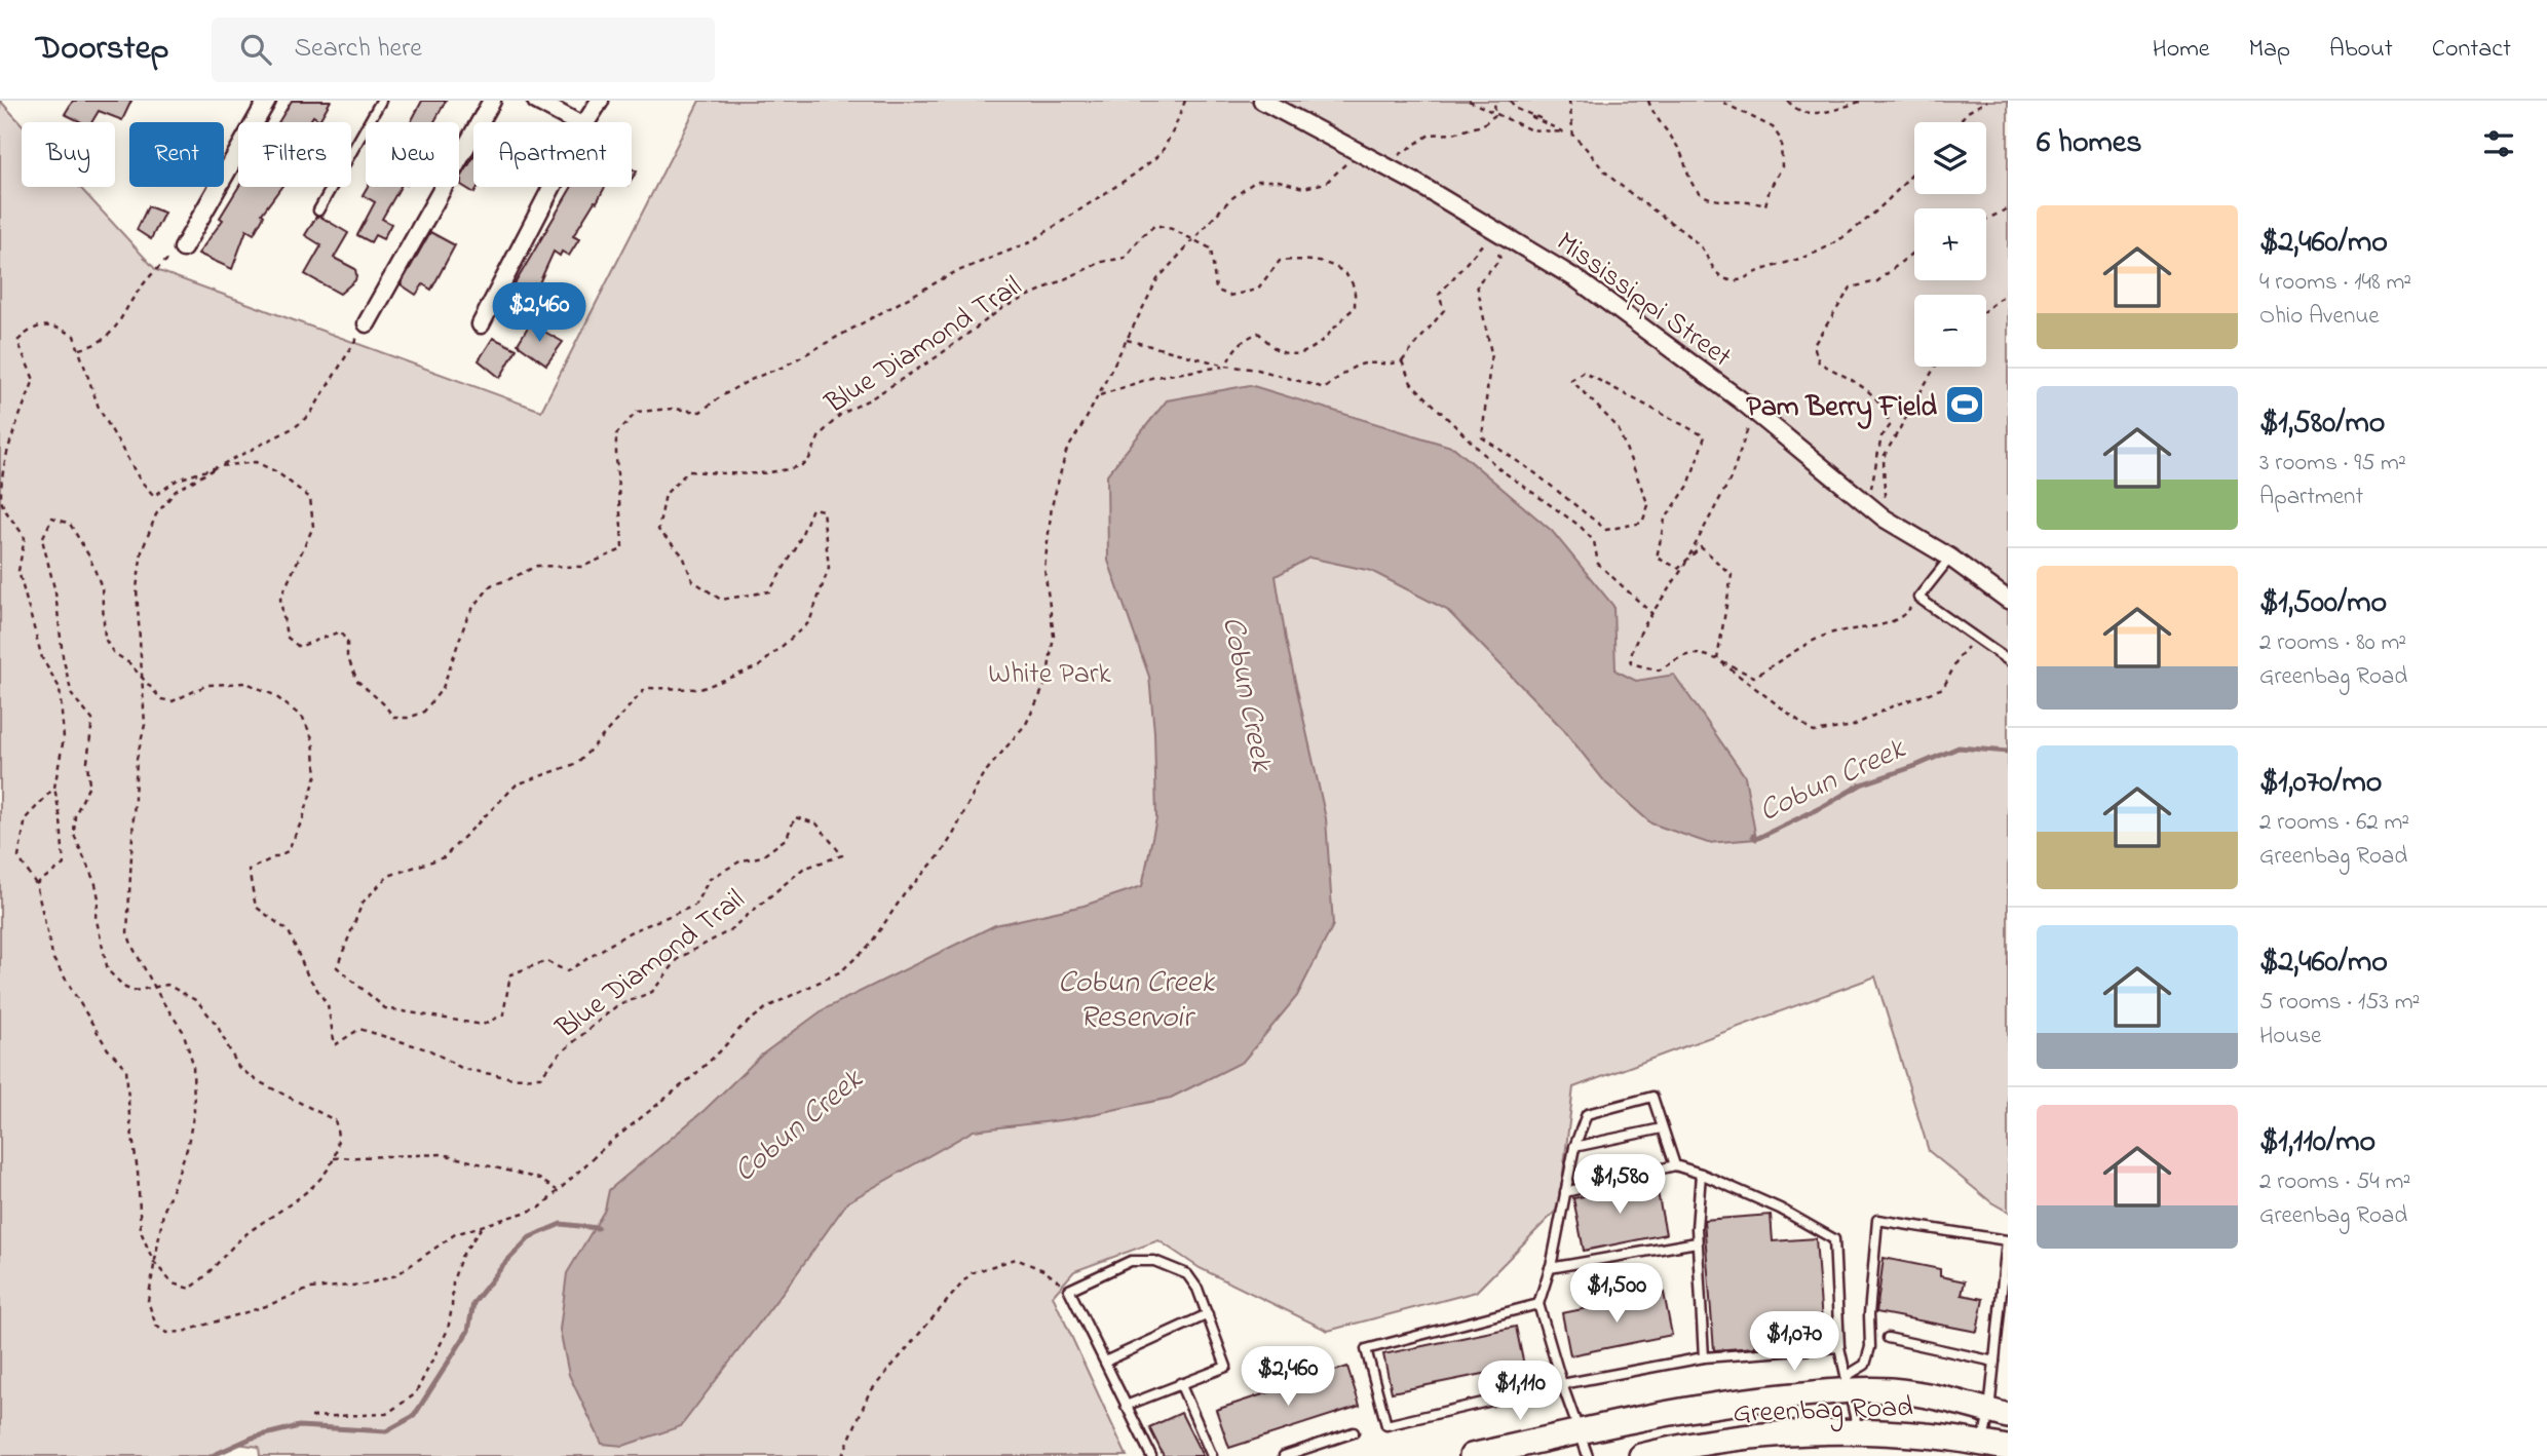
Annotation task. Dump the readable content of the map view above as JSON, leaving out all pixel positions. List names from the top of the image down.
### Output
{
  "streets": {
    "main road": ["Greenbag Road"],
    "street": ["Mississippi Street"],
    "path": ["Blue Diamond Trail"]
  },
  "water": ["Cobun Creek", "Cobun Creek Reservoir"],
  "parks": ["White Park"],
  "places": {
    "sports": ["Pam Berry Field"]
  },
  "page": {
    "header": "Doorstep",
    "search": "Search here",
    "nav": [
      "Home",
      "Map",
      "About",
      "Contact"
    ],
    "heading": "6 homes",
    "map_buttons": ["+", "−"],
    "chip": [
      "Buy",
      "Rent",
      "Filters",
      "New",
      "Apartment"
    ],
    "list": [
      {
        "name": "$2,460/mo",
        "note": "4 rooms · 148 m² · Ohio Avenue"
      },
      {
        "name": "$1,580/mo",
        "note": "3 rooms · 95 m² · Apartment"
      },
      {
        "name": "$1,500/mo",
        "note": "2 rooms · 80 m² · Greenbag Road"
      },
      {
        "name": "$1,070/mo",
        "note": "2 rooms · 62 m² · Greenbag Road"
      },
      {
        "name": "$2,460/mo",
        "note": "5 rooms · 153 m² · House"
      },
      {
        "name": "$1,110/mo",
        "note": "2 rooms · 54 m² · Greenbag Road"
      }
    ],
    "price": [
      "$2,460",
      "$1,580",
      "$1,500",
      "$1,070",
      "$2,460",
      "$1,110"
    ]
  }
}
